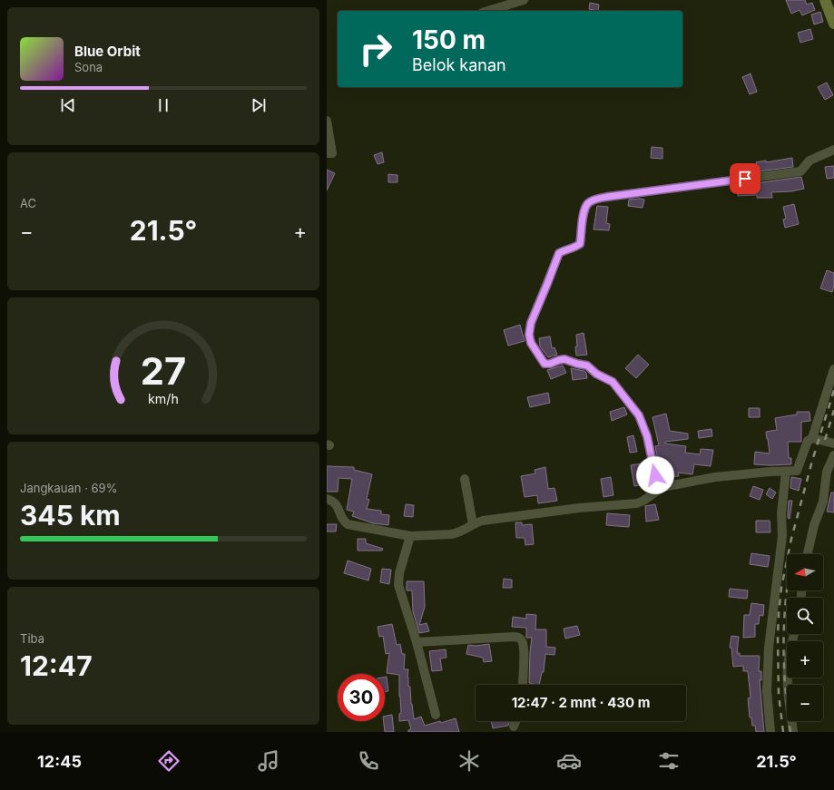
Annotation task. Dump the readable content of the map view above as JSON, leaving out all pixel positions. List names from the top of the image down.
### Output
{
  "north": "left",
  "page": {
    "turn": ["150 m", "Belok kanan"],
    "song": ["Blue Orbit", "Sona"],
    "tile": [
      "AC",
      ["Jangkauan · 69%", "345 km"],
      ["Tiba", "12:47"]
    ],
    "heat": ["−", "21.5°", "+"],
    "map_buttons": ["+", "−"],
    "limit": "30",
    "trip": "12:47 · 2 mnt · 430 m",
    "tabs": ["12:45", "21.5°"],
    "gauge": ["27", "km/h"]
  }
}
